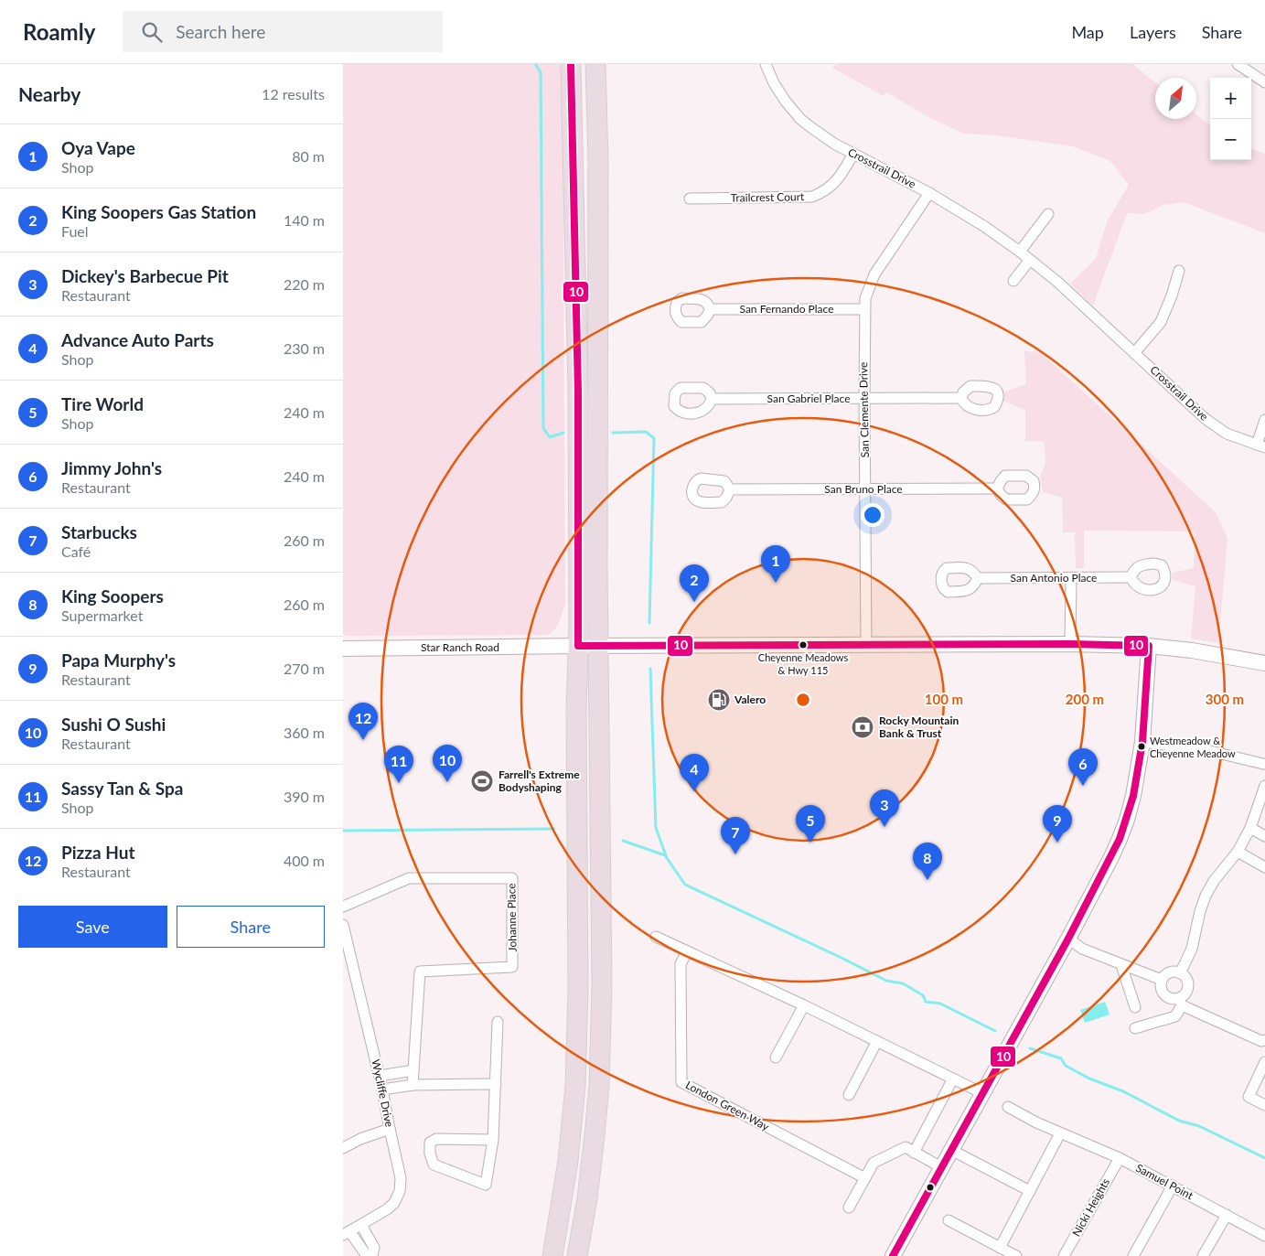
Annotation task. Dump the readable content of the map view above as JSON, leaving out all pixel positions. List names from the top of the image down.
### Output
{
  "streets": {
    "street": [
      "Crosstrail Drive",
      "Trailcrest Court",
      "San Fernando Place",
      "San Gabriel Place",
      "San Clemente Drive",
      "San Bruno Place",
      "San Antonio Place",
      "Star Ranch Road",
      "Johanne Place",
      "Wycliffe Drive",
      "London Green Way",
      "Samuel Point",
      "Nicki Heights"
    ]
  },
  "crossings": [
    ["Crosstrail Drive", "Trailcrest Court"],
    ["Crosstrail Drive", "San Clemente Drive"],
    ["San Fernando Place", "San Clemente Drive"],
    ["San Gabriel Place", "San Clemente Drive"],
    ["San Clemente Drive", "San Bruno Place"],
    ["San Clemente Drive", "Star Ranch Road"],
    ["Samuel Point", "Nicki Heights"]
  ],
  "places": {
    "other": ["Cheyenne Meadows & Hwy 115", "Westmeadow & Cheyenne Meadow"],
    "fuel station": ["Valero"],
    "bank": ["Rocky Mountain Bank & Trust"],
    "sports": ["Farrell's Extreme Bodyshaping"]
  },
  "lines": ["transit line 10"],
  "north": "top right",
  "page": {
    "header": "Roamly",
    "search": "Search here",
    "nav": ["Map", "Layers", "Share"],
    "heading": ["Nearby", "12 results"],
    "map_buttons": ["+", "−"],
    "list": [
      {
        "mark": "1",
        "name": "Oya Vape",
        "note": "Shop",
        "value": "80 m"
      },
      {
        "mark": "2",
        "name": "King Soopers Gas Station",
        "note": "Fuel",
        "value": "140 m"
      },
      {
        "mark": "3",
        "name": "Dickey's Barbecue Pit",
        "note": "Restaurant",
        "value": "220 m"
      },
      {
        "mark": "4",
        "name": "Advance Auto Parts",
        "note": "Shop",
        "value": "230 m"
      },
      {
        "mark": "5",
        "name": "Tire World",
        "note": "Shop",
        "value": "240 m"
      },
      {
        "mark": "6",
        "name": "Jimmy John's",
        "note": "Restaurant",
        "value": "240 m"
      },
      {
        "mark": "7",
        "name": "Starbucks",
        "note": "Café",
        "value": "260 m"
      },
      {
        "mark": "8",
        "name": "King Soopers",
        "note": "Supermarket",
        "value": "260 m"
      },
      {
        "mark": "9",
        "name": "Papa Murphy's",
        "note": "Restaurant",
        "value": "270 m"
      },
      {
        "mark": "10",
        "name": "Sushi O Sushi",
        "note": "Restaurant",
        "value": "360 m"
      },
      {
        "mark": "11",
        "name": "Sassy Tan & Spa",
        "note": "Shop",
        "value": "390 m"
      },
      {
        "mark": "12",
        "name": "Pizza Hut",
        "note": "Restaurant",
        "value": "400 m"
      }
    ],
    "pins": [
      "1",
      "2",
      "12",
      "10",
      "11",
      "6",
      "4",
      "3",
      "5",
      "9",
      "7",
      "8"
    ],
    "buttons": ["Save", "Share"]
  },
  "rings": ["100 m", "200 m", "300 m"]
}
